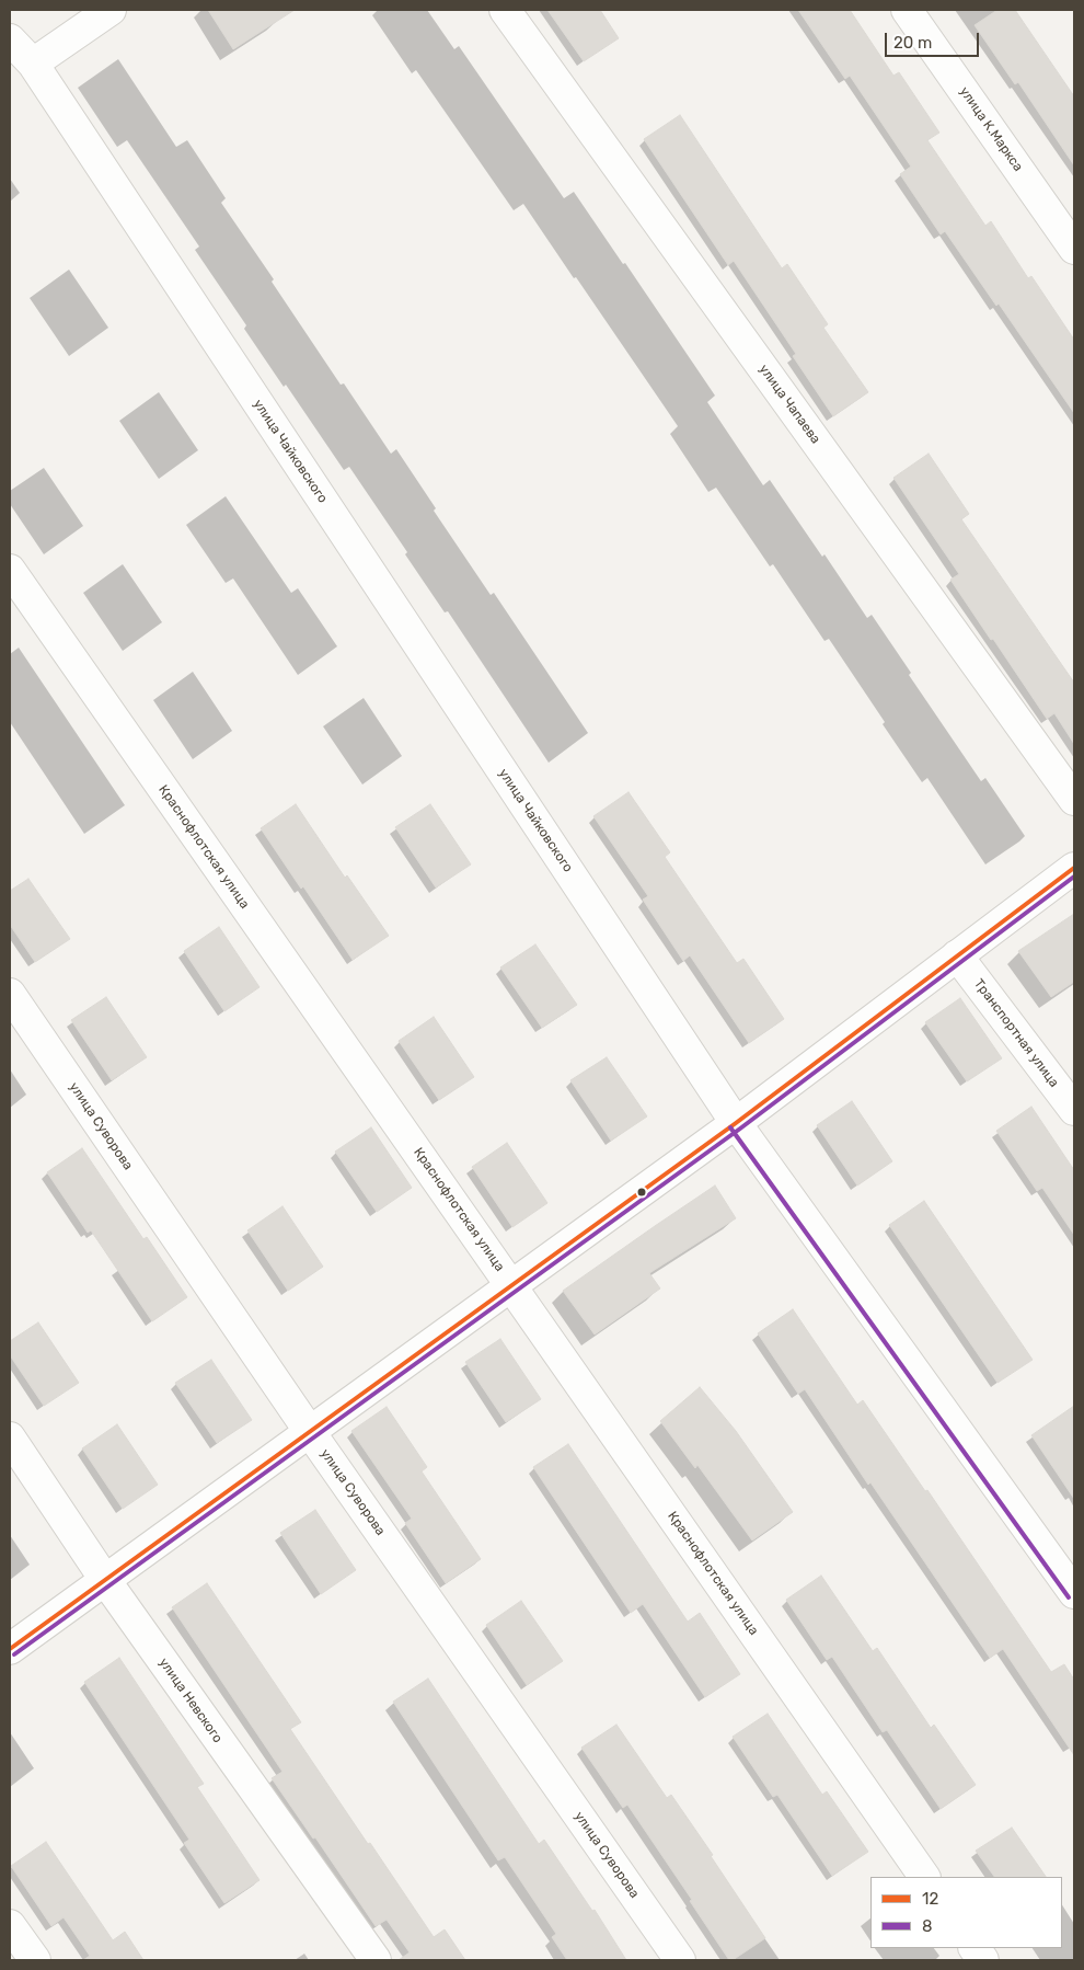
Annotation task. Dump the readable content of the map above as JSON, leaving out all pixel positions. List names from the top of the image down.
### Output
{
  "streets": {
    "street": [
      "улица К.Маркса",
      "улица Чапаева",
      "улица Чайковского",
      "Краснофлотская улица",
      "Транспортная улица",
      "улица Суворова",
      "улица Невского"
    ]
  },
  "lines": ["transit line 12", "transit line 8"],
  "legend": ["12", "8"],
  "scale_bar": "20 m"
}
